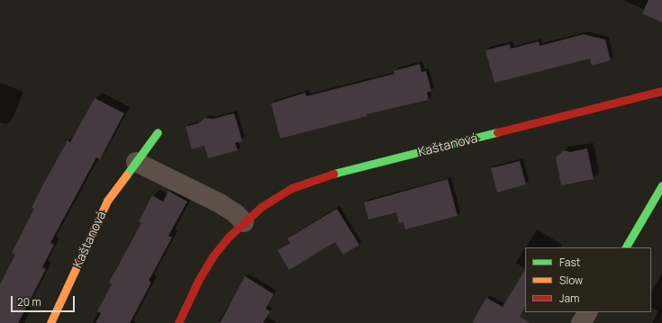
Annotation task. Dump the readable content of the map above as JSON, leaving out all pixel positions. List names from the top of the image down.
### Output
{
  "streets": {
    "street": ["Kaštanová"]
  },
  "legend": ["Fast", "Slow", "Jam"],
  "scale_bar": "20 m"
}
